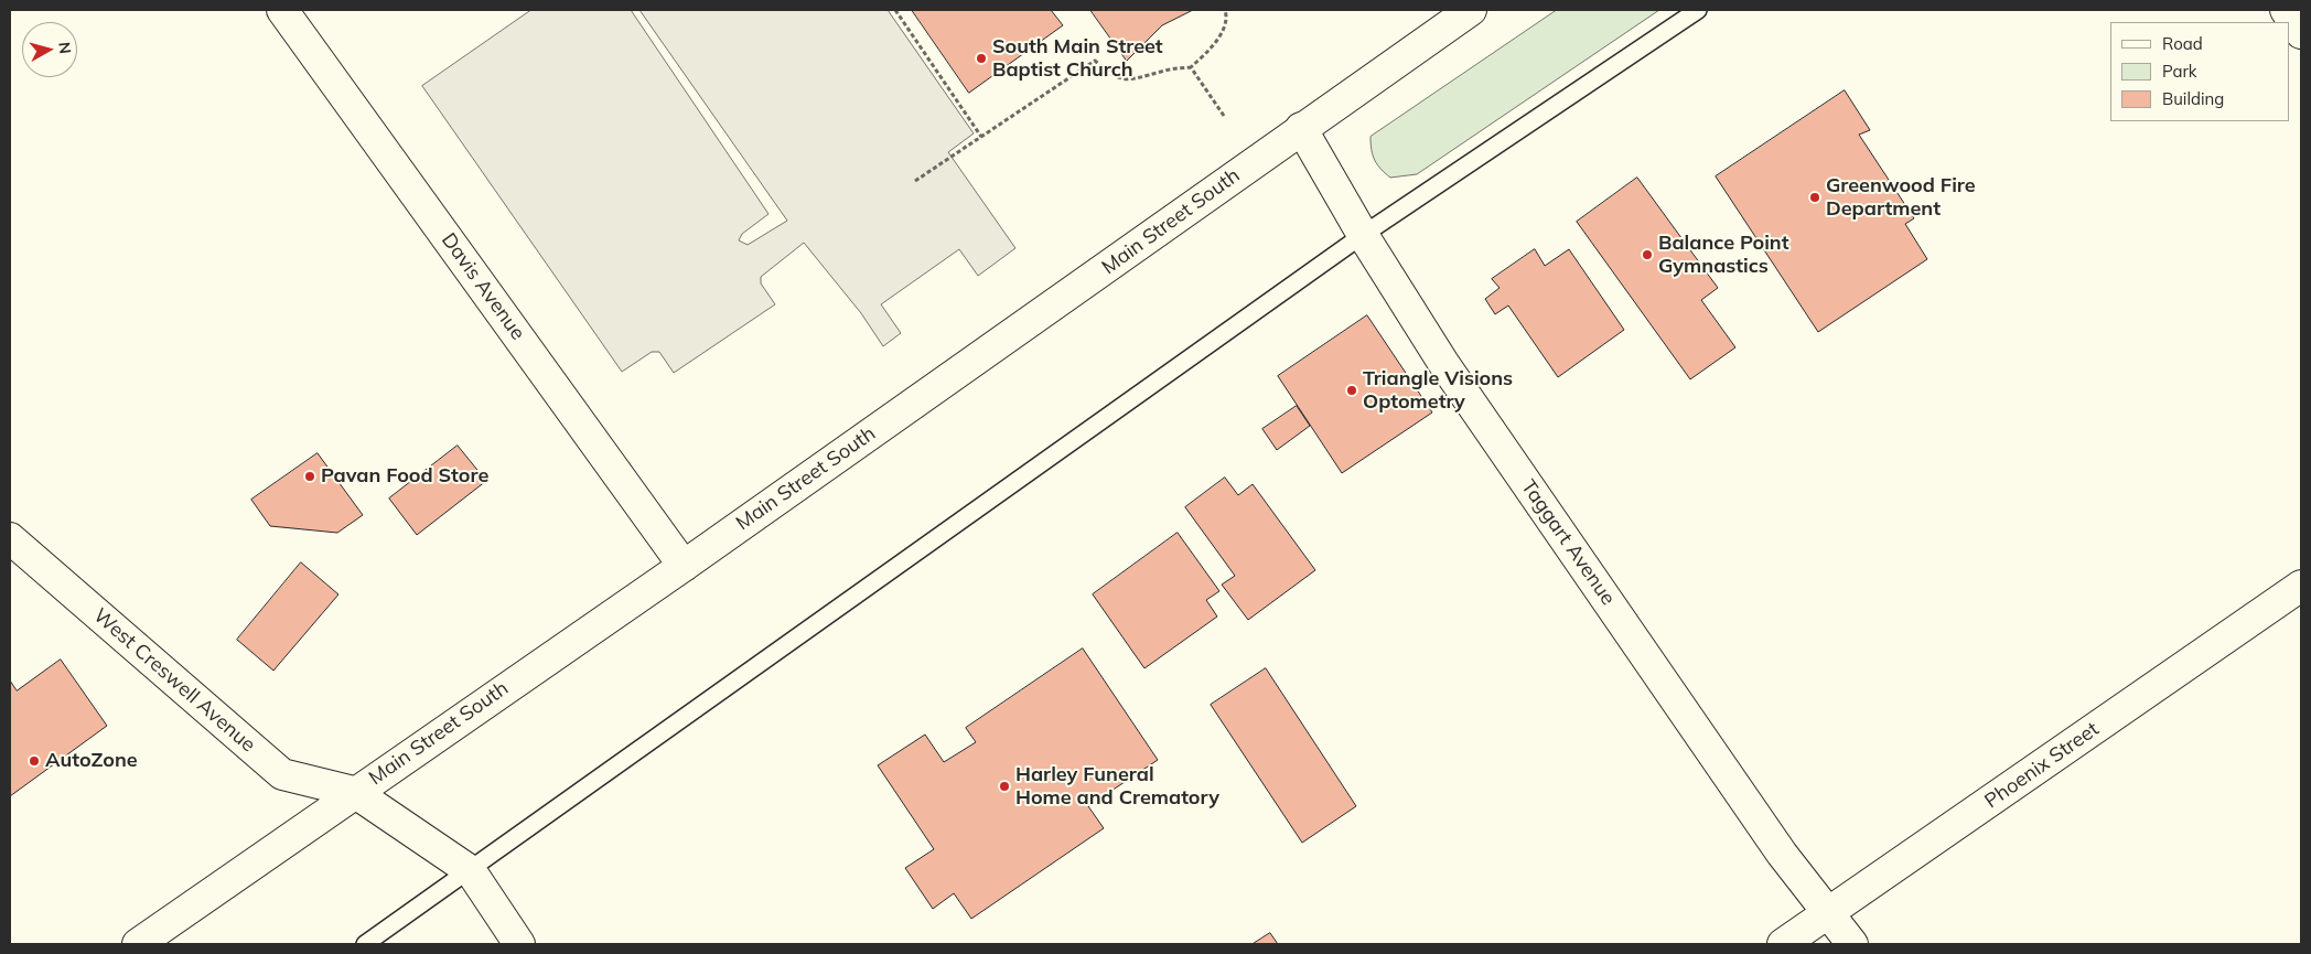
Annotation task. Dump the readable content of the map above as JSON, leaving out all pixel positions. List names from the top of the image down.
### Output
{
  "streets": {
    "street": [
      "Main Street South",
      "Davis Avenue",
      "Taggart Avenue",
      "West Creswell Avenue",
      "Phoenix Street"
    ]
  },
  "crossings": [
    ["Main Street South", "Davis Avenue"],
    ["Main Street South", "Taggart Avenue"],
    ["Main Street South", "West Creswell Avenue"],
    ["Taggart Avenue", "Phoenix Street"]
  ],
  "places": [
    "South Main Street Baptist Church",
    "Greenwood Fire Department",
    "Balance Point Gymnastics",
    "Triangle Visions Optometry",
    "Pavan Food Store",
    "AutoZone",
    "Harley Funeral Home and Crematory"
  ],
  "legend": ["Road", "Park", "Building"],
  "north": "right"
}
